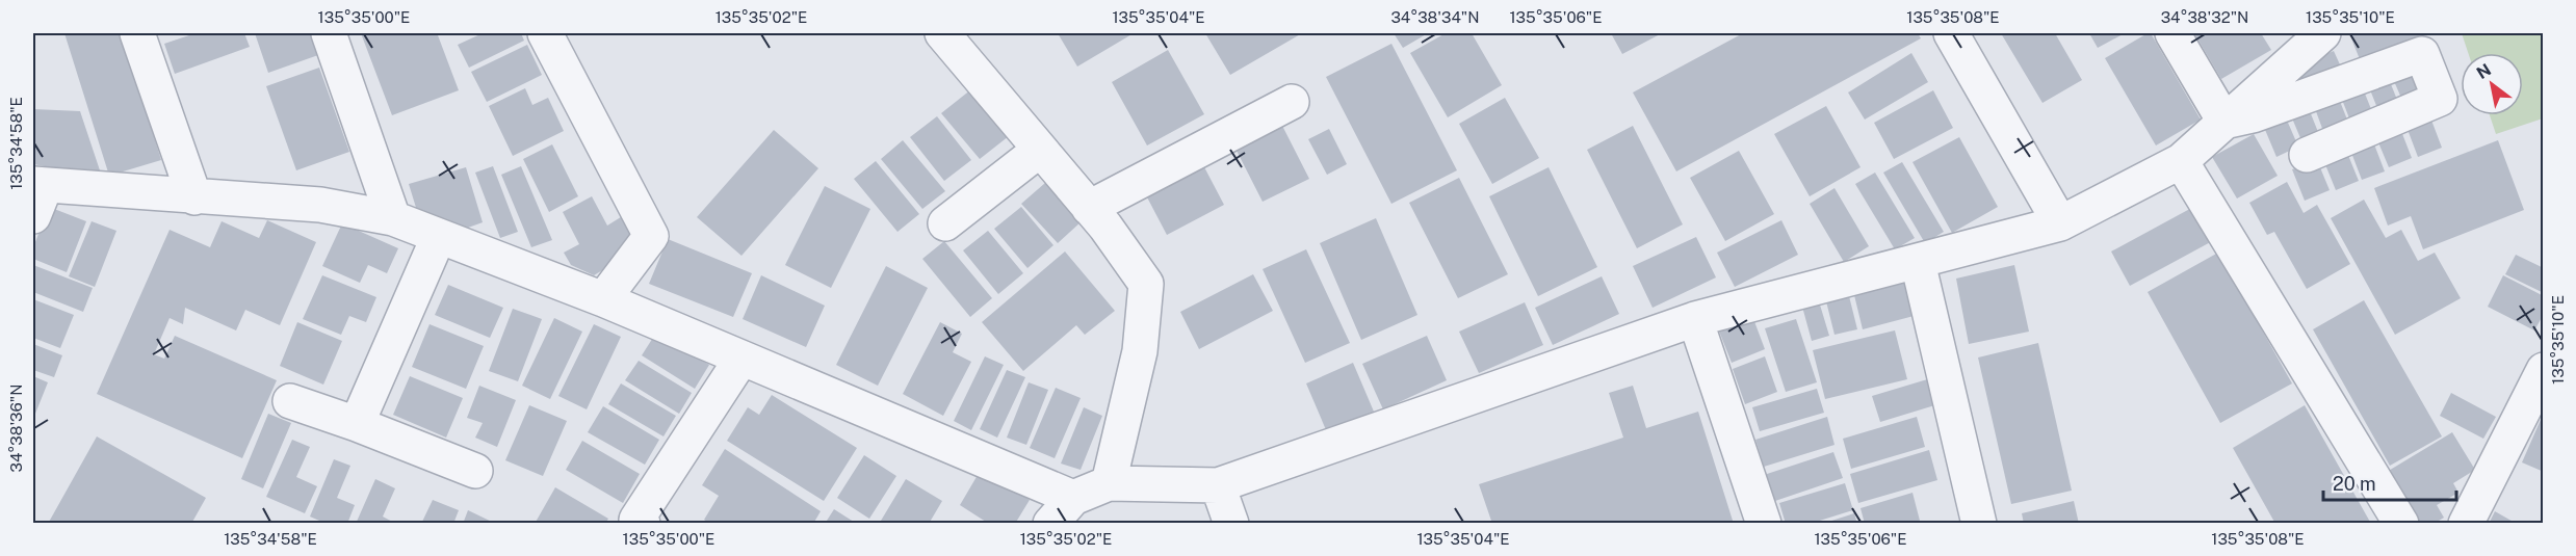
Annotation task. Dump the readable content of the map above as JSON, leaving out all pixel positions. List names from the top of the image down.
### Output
{
  "scale_bar": "20 m",
  "north": "top left",
  "coordinates": [
    "135°35'00\"E",
    "135°35'02\"E",
    "135°35'04\"E",
    "34°38'34\"N",
    "135°35'06\"E",
    "135°35'08\"E",
    "34°38'32\"N",
    "135°35'10\"E",
    "135°34'58\"E",
    "34°38'36\"N"
  ]
}
